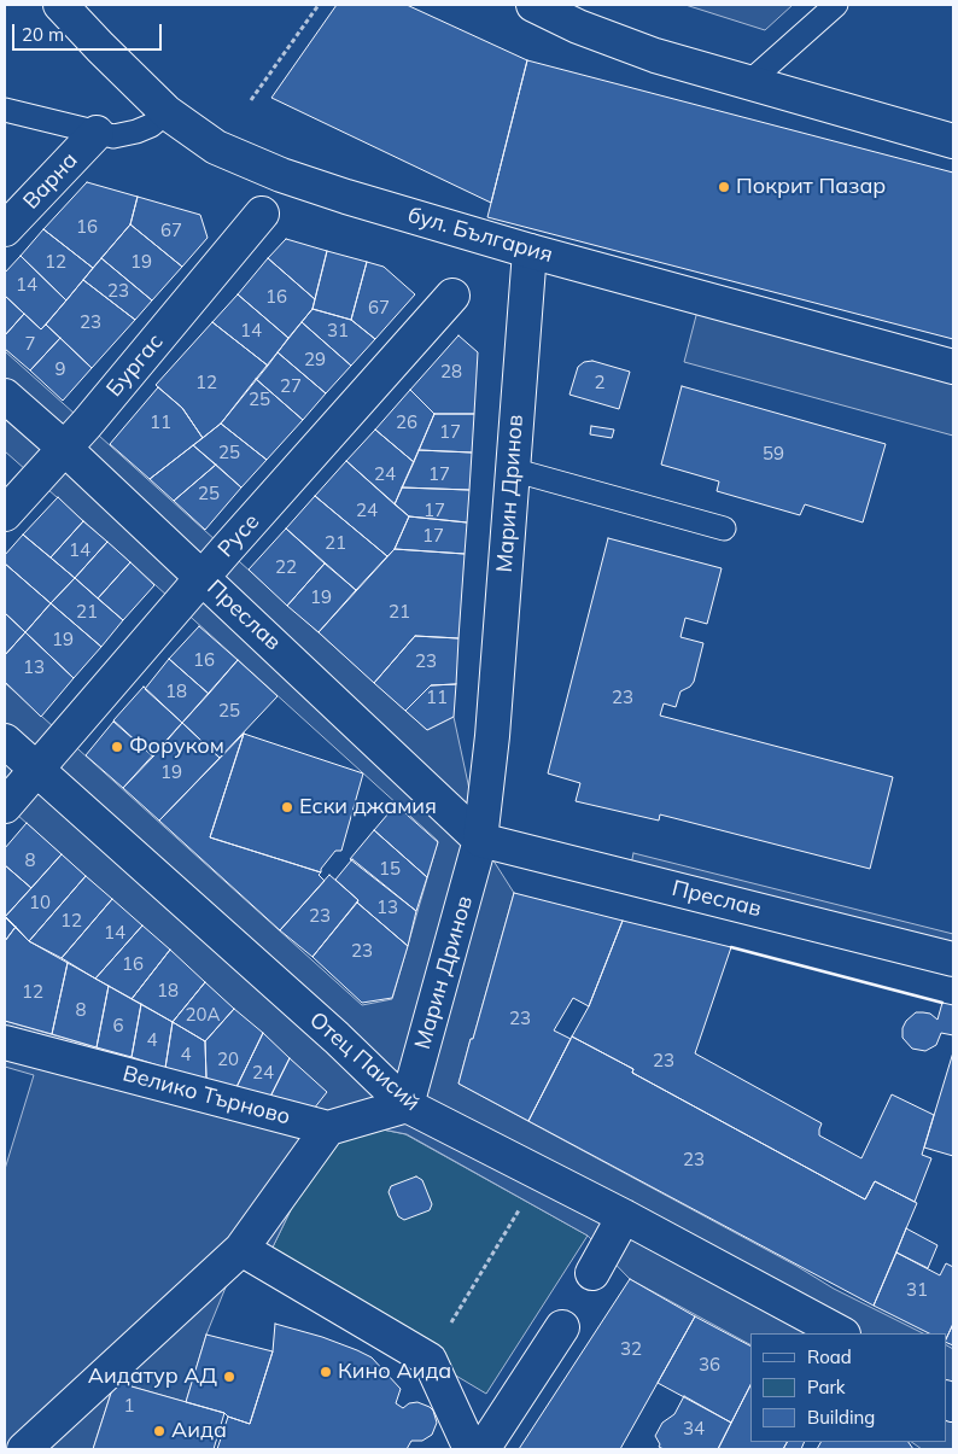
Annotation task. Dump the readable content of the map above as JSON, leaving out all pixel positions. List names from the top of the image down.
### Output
{
  "streets": {
    "street": [
      "Варна",
      "бул. България",
      "Бургас",
      "Марин Дринов",
      "Русе",
      "Преслав",
      "Отец Паисий",
      "Велико Търново"
    ]
  },
  "crossings": [
    ["бул. България", "Марин Дринов"],
    ["Бургас", "Преслав"],
    ["Марин Дринов", "Преслав"],
    ["Марин Дринов", "Отец Паисий"],
    ["Русе", "Преслав"],
    ["Русе", "Отец Паисий"]
  ],
  "places": [
    "Покрит Пазар",
    "Форуком",
    "Ески джамия",
    "Кино Аида",
    "Аидатур АД",
    "Аида"
  ],
  "house_numbers": [
    "16",
    "67",
    "12",
    "19",
    "14",
    "23",
    "16",
    "67",
    "23",
    "14",
    "31",
    "7",
    "29",
    "9",
    "28",
    "12",
    "2",
    "27",
    "25",
    "11",
    "26",
    "17",
    "25",
    "59",
    "24",
    "17",
    "25",
    "24",
    "17",
    "17",
    "21",
    "14",
    "22",
    "19",
    "21",
    "21",
    "19",
    "16",
    "23",
    "13",
    "18",
    "11",
    "23",
    "25",
    "19",
    "8",
    "15",
    "10",
    "13",
    "23",
    "12",
    "14",
    "23",
    "16",
    "18",
    "12",
    "8",
    "20А",
    "23",
    "6",
    "4",
    "4",
    "20",
    "23",
    "24",
    "23",
    "31",
    "32",
    "36",
    "1",
    "34"
  ],
  "legend": ["Road", "Park", "Building"],
  "scale_bar": "20 m"
}
